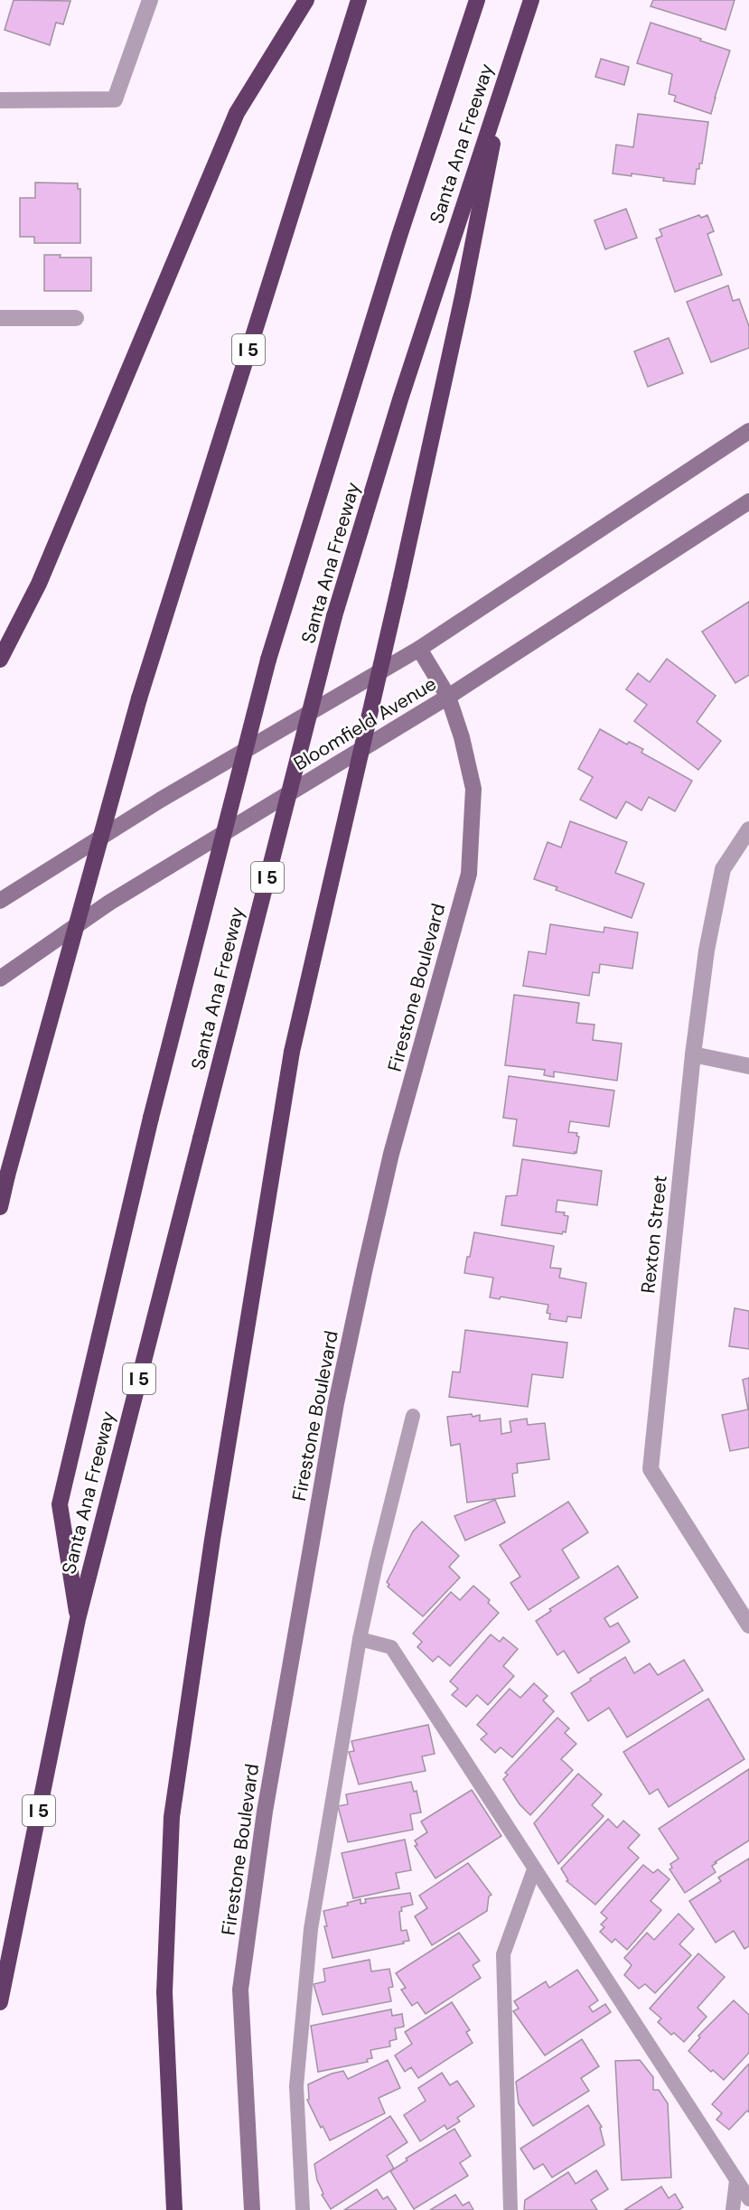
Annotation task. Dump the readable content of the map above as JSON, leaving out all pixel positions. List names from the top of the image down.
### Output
{
  "streets": {
    "highway": ["Santa Ana Freeway", "I 5"],
    "main road": ["Bloomfield Avenue", "Firestone Boulevard"],
    "street": ["Rexton Street"]
  },
  "crossings": [
    ["Bloomfield Avenue", "Firestone Boulevard"]
  ]
}
